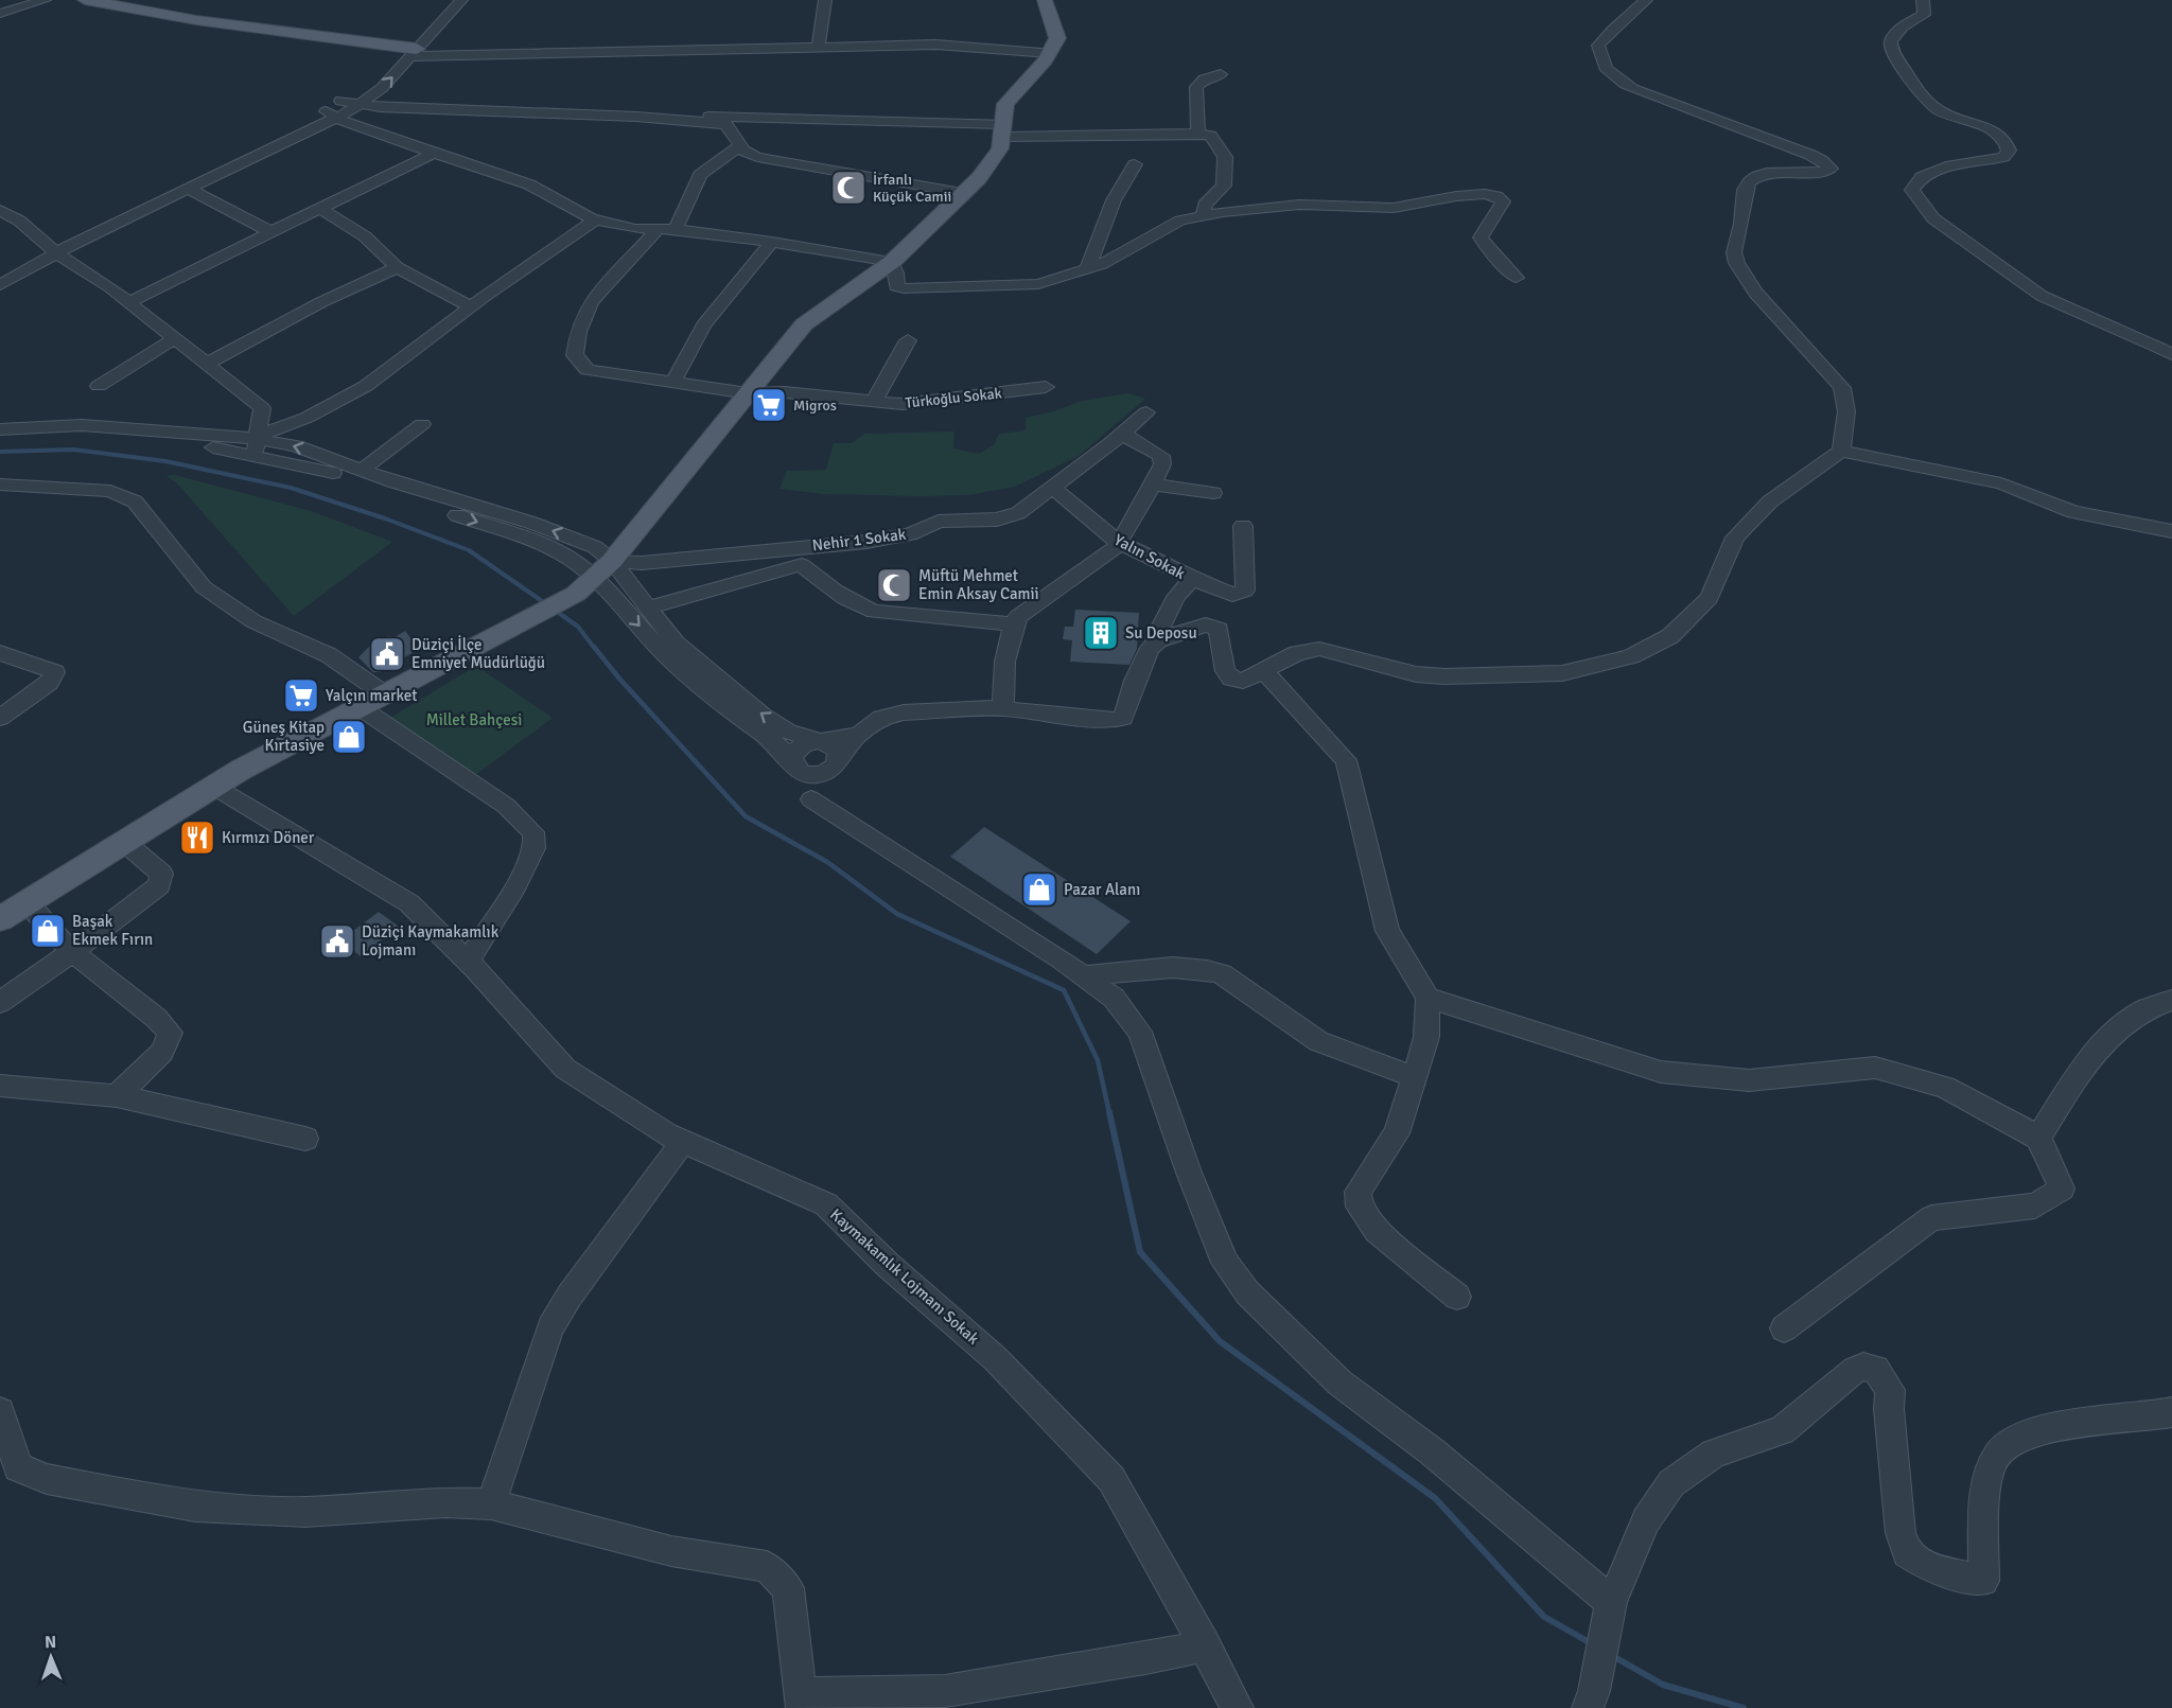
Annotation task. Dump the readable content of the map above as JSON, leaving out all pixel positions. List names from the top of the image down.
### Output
{
  "streets": {
    "street": [
      "Türkoğlu Sokak",
      "Nehir 1 Sokak",
      "Yalın Sokak",
      "Kaymakamlık Lojmanı Sokak"
    ]
  },
  "crossings": [
    ["Nehir 1 Sokak", "Yalın Sokak"]
  ],
  "parks": ["Millet Bahçesi"],
  "places": {
    "mosque": ["İrfanlı Küçük Camii", "Müftü Mehmet Emin Aksay Camii"],
    "supermarket": ["Migros", "Yalçın market"],
    "building": ["Su Deposu"],
    "public building": ["Düziçi İlçe Emniyet Müdürlüğü", "Düziçi Kaymakamlık Lojmanı"],
    "shop": ["Güneş Kitap Kırtasiye", "Pazar Alanı", "Başak Ekmek Fırın"],
    "restaurant": ["Kırmızı Döner"]
  },
  "north": "top"
}
